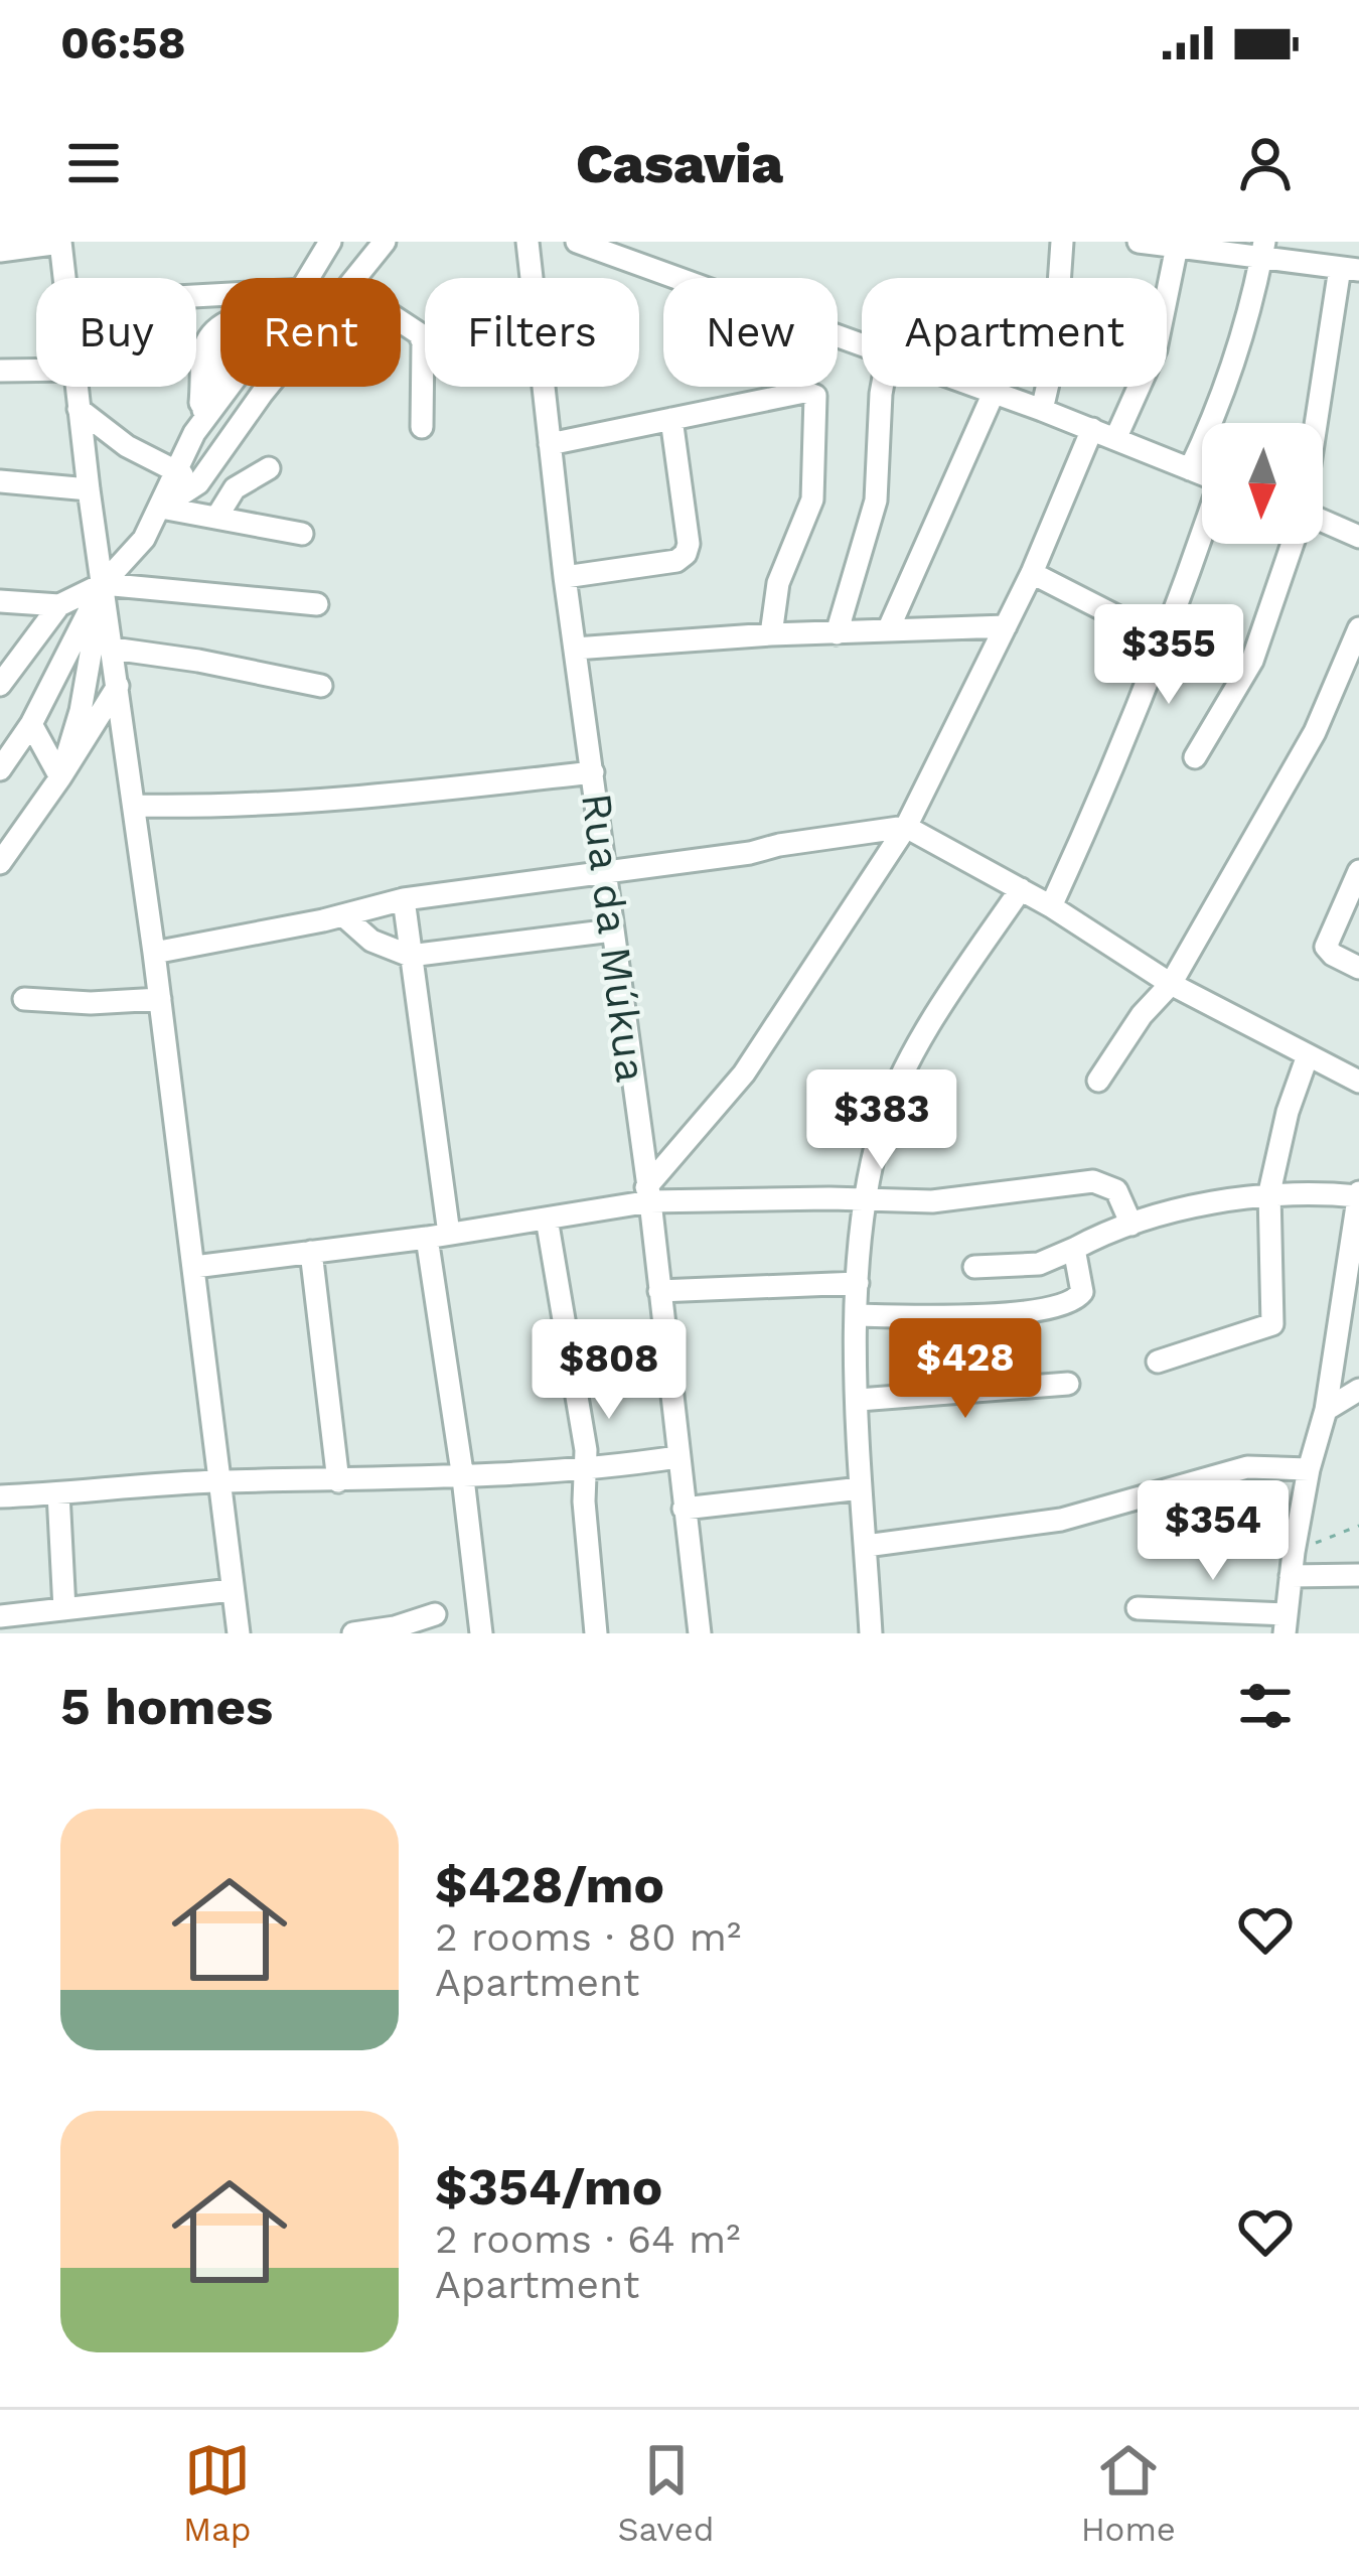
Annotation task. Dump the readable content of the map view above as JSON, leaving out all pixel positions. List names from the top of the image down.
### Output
{
  "streets": {
    "street": ["Rua da Múkua"]
  },
  "north": "bottom",
  "page": {
    "status": "06:58",
    "header": "Casavia",
    "chip": [
      "Buy",
      "Rent",
      "Filters",
      "New",
      "Apartment"
    ],
    "price": [
      "$355",
      "$383",
      "$428",
      "$808",
      "$354"
    ],
    "heading": "5 homes",
    "list": [
      {
        "name": "$428/mo",
        "note": "2 rooms · 80 m² · Apartment"
      },
      {
        "name": "$354/mo",
        "note": "2 rooms · 64 m² · Apartment"
      }
    ],
    "tabs": ["Map", "Saved", "Home"]
  }
}
